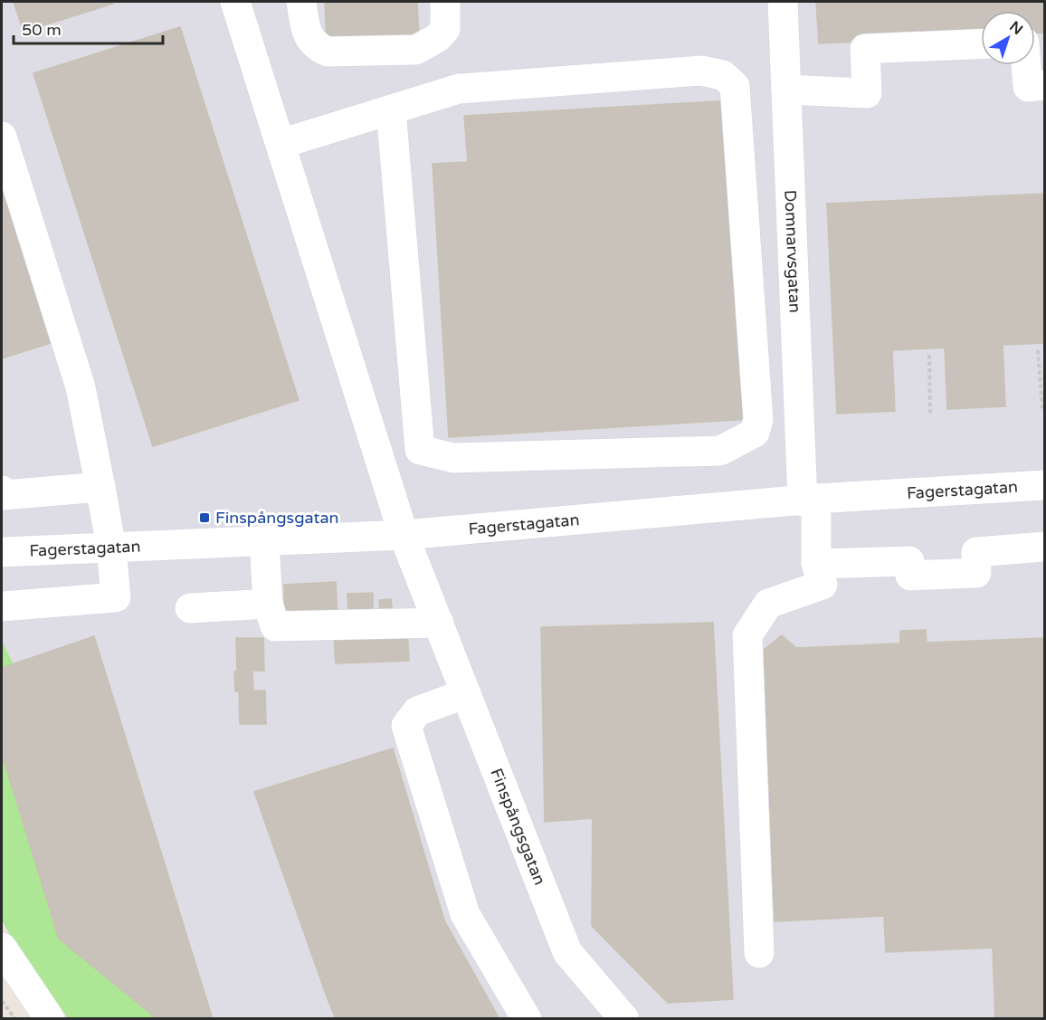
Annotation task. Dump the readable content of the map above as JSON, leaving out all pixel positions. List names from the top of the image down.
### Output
{
  "streets": {
    "street": ["Domnarvsgatan", "Fagerstagatan", "Finspångsgatan"]
  },
  "crossings": [
    ["Domnarvsgatan", "Fagerstagatan"],
    ["Fagerstagatan", "Finspångsgatan"]
  ],
  "places": {
    "transit": ["Finspångsgatan"]
  },
  "scale_bar": "50 m",
  "north": "top right"
}
